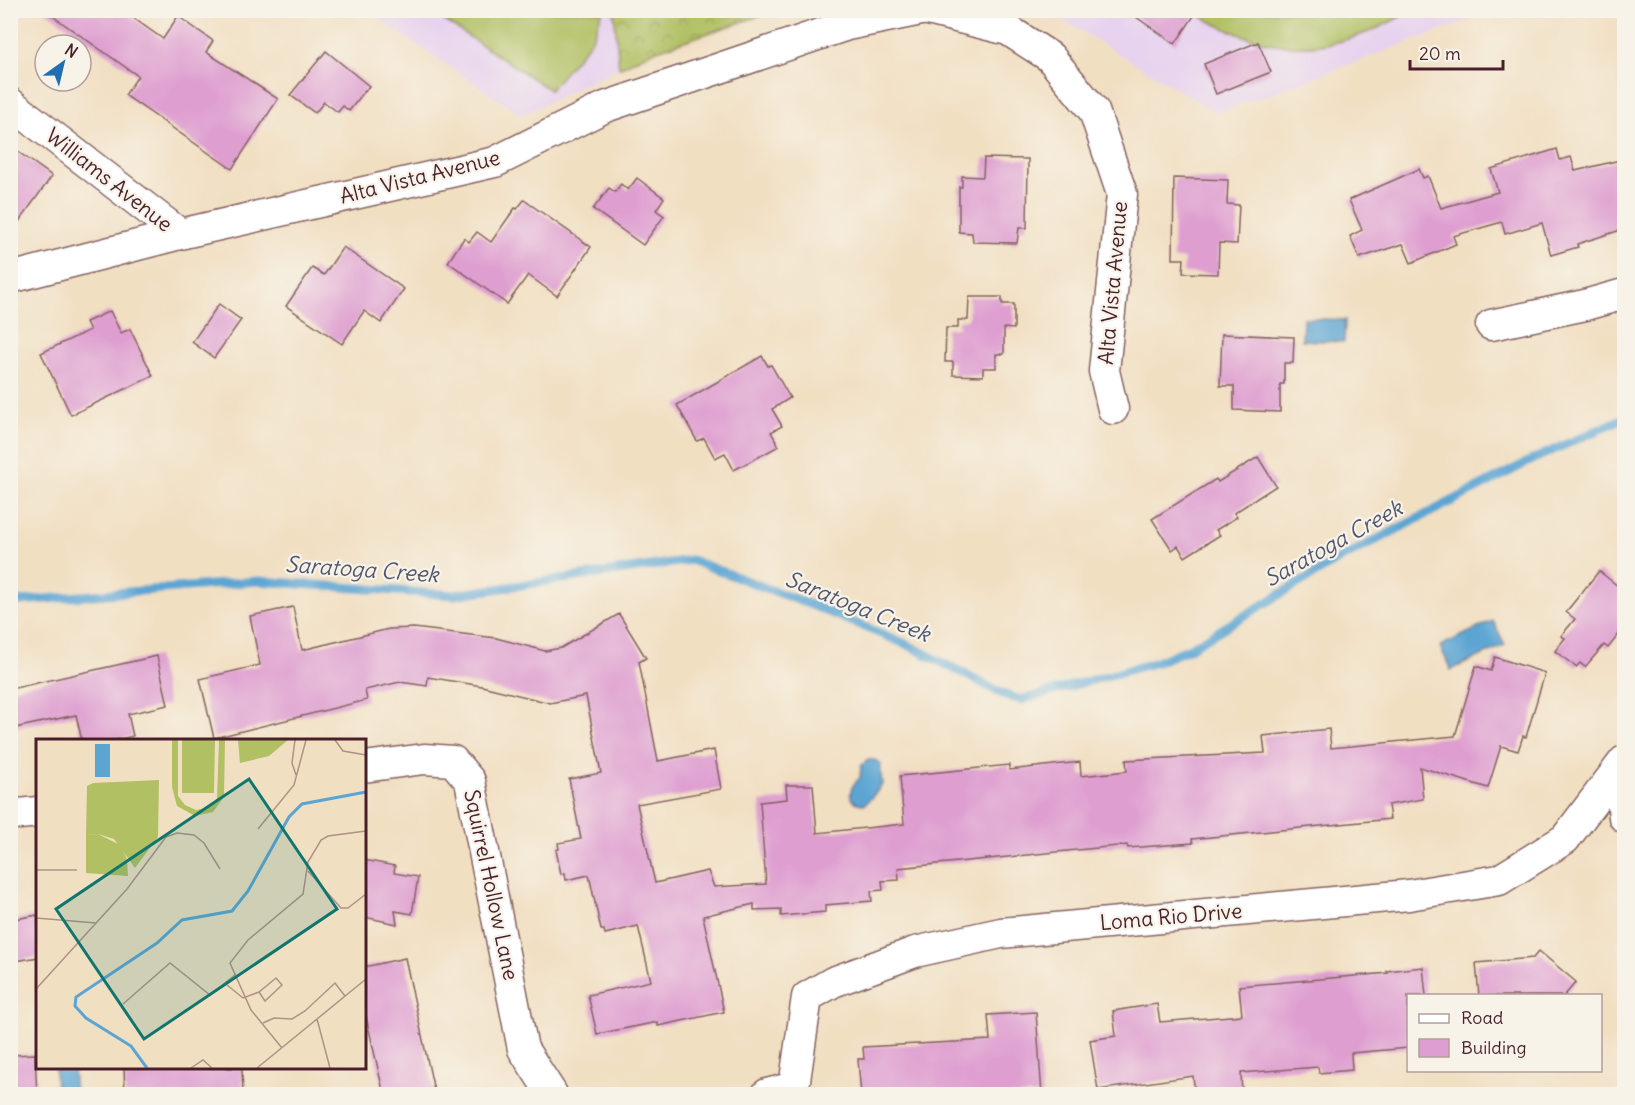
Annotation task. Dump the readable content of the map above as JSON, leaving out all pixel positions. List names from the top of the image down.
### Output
{
  "streets": {
    "street": [
      "Alta Vista Avenue",
      "Williams Avenue",
      "Squirrel Hollow Lane",
      "Loma Rio Drive"
    ]
  },
  "crossings": [
    ["Alta Vista Avenue", "Williams Avenue"]
  ],
  "water": ["Saratoga Creek"],
  "legend": ["Road", "Building"],
  "scale_bar": "20 m",
  "north": "top right"
}
